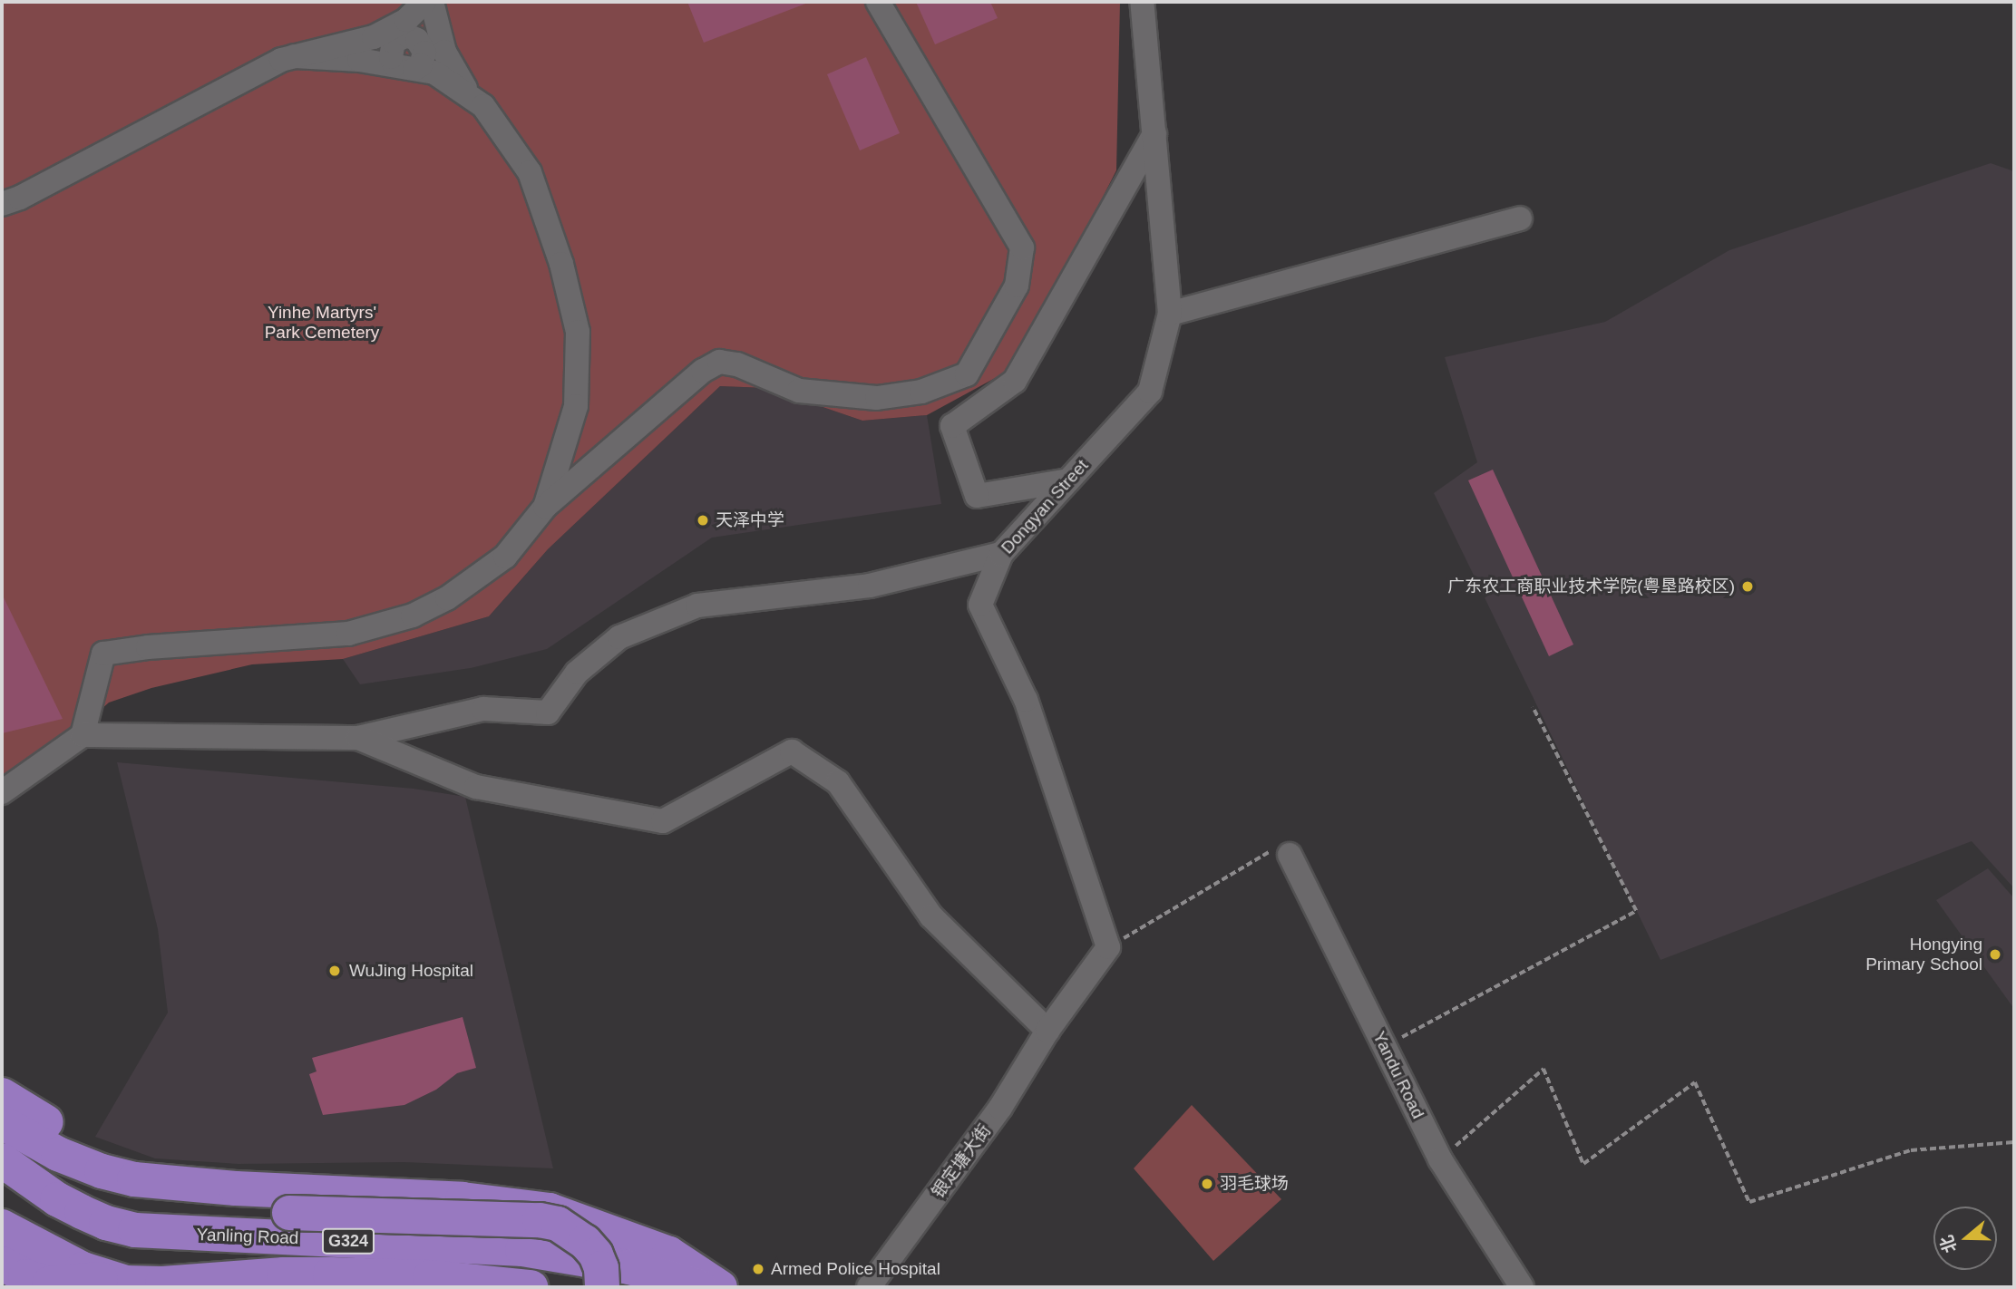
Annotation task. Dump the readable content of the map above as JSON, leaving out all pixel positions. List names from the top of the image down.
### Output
{
  "streets": {
    "highway": ["Yanling Road", "G324"],
    "street": ["Dongyan Street", "Yandu Road", "银定塘大街"]
  },
  "parks": ["Yinhe Martyrs' Park Cemetery"],
  "places": [
    "天泽中学",
    "广东农工商职业技术学院(粤垦路校区)",
    "Hongying Primary School",
    "WuJing Hospital",
    "羽毛球场",
    "Armed Police Hospital"
  ],
  "north": "left"
}
